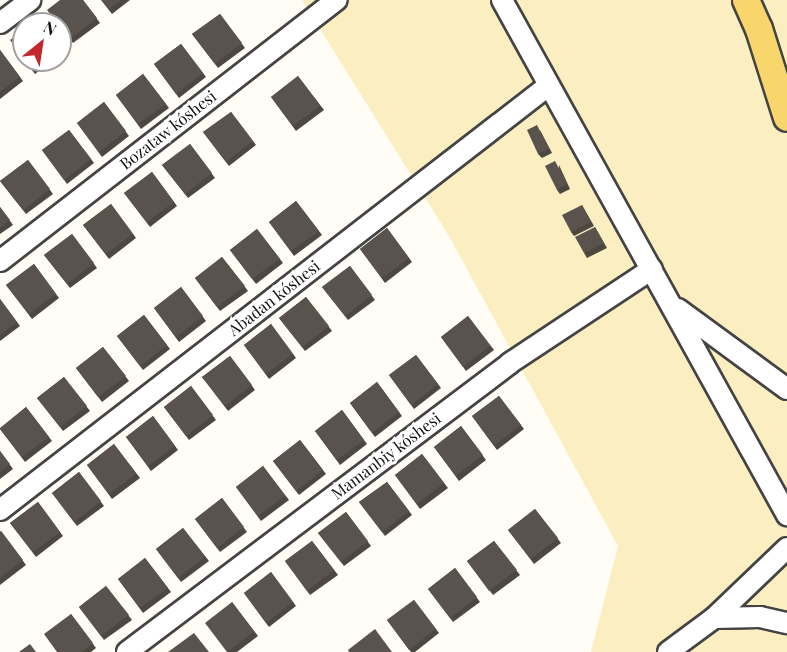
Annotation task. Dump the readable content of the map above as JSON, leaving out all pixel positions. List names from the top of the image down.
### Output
{
  "streets": {
    "street": ["Bozataw kóshesi", "Abadan kóshesi", "Mamanbiy kóshesi"]
  },
  "north": "top right"
}
